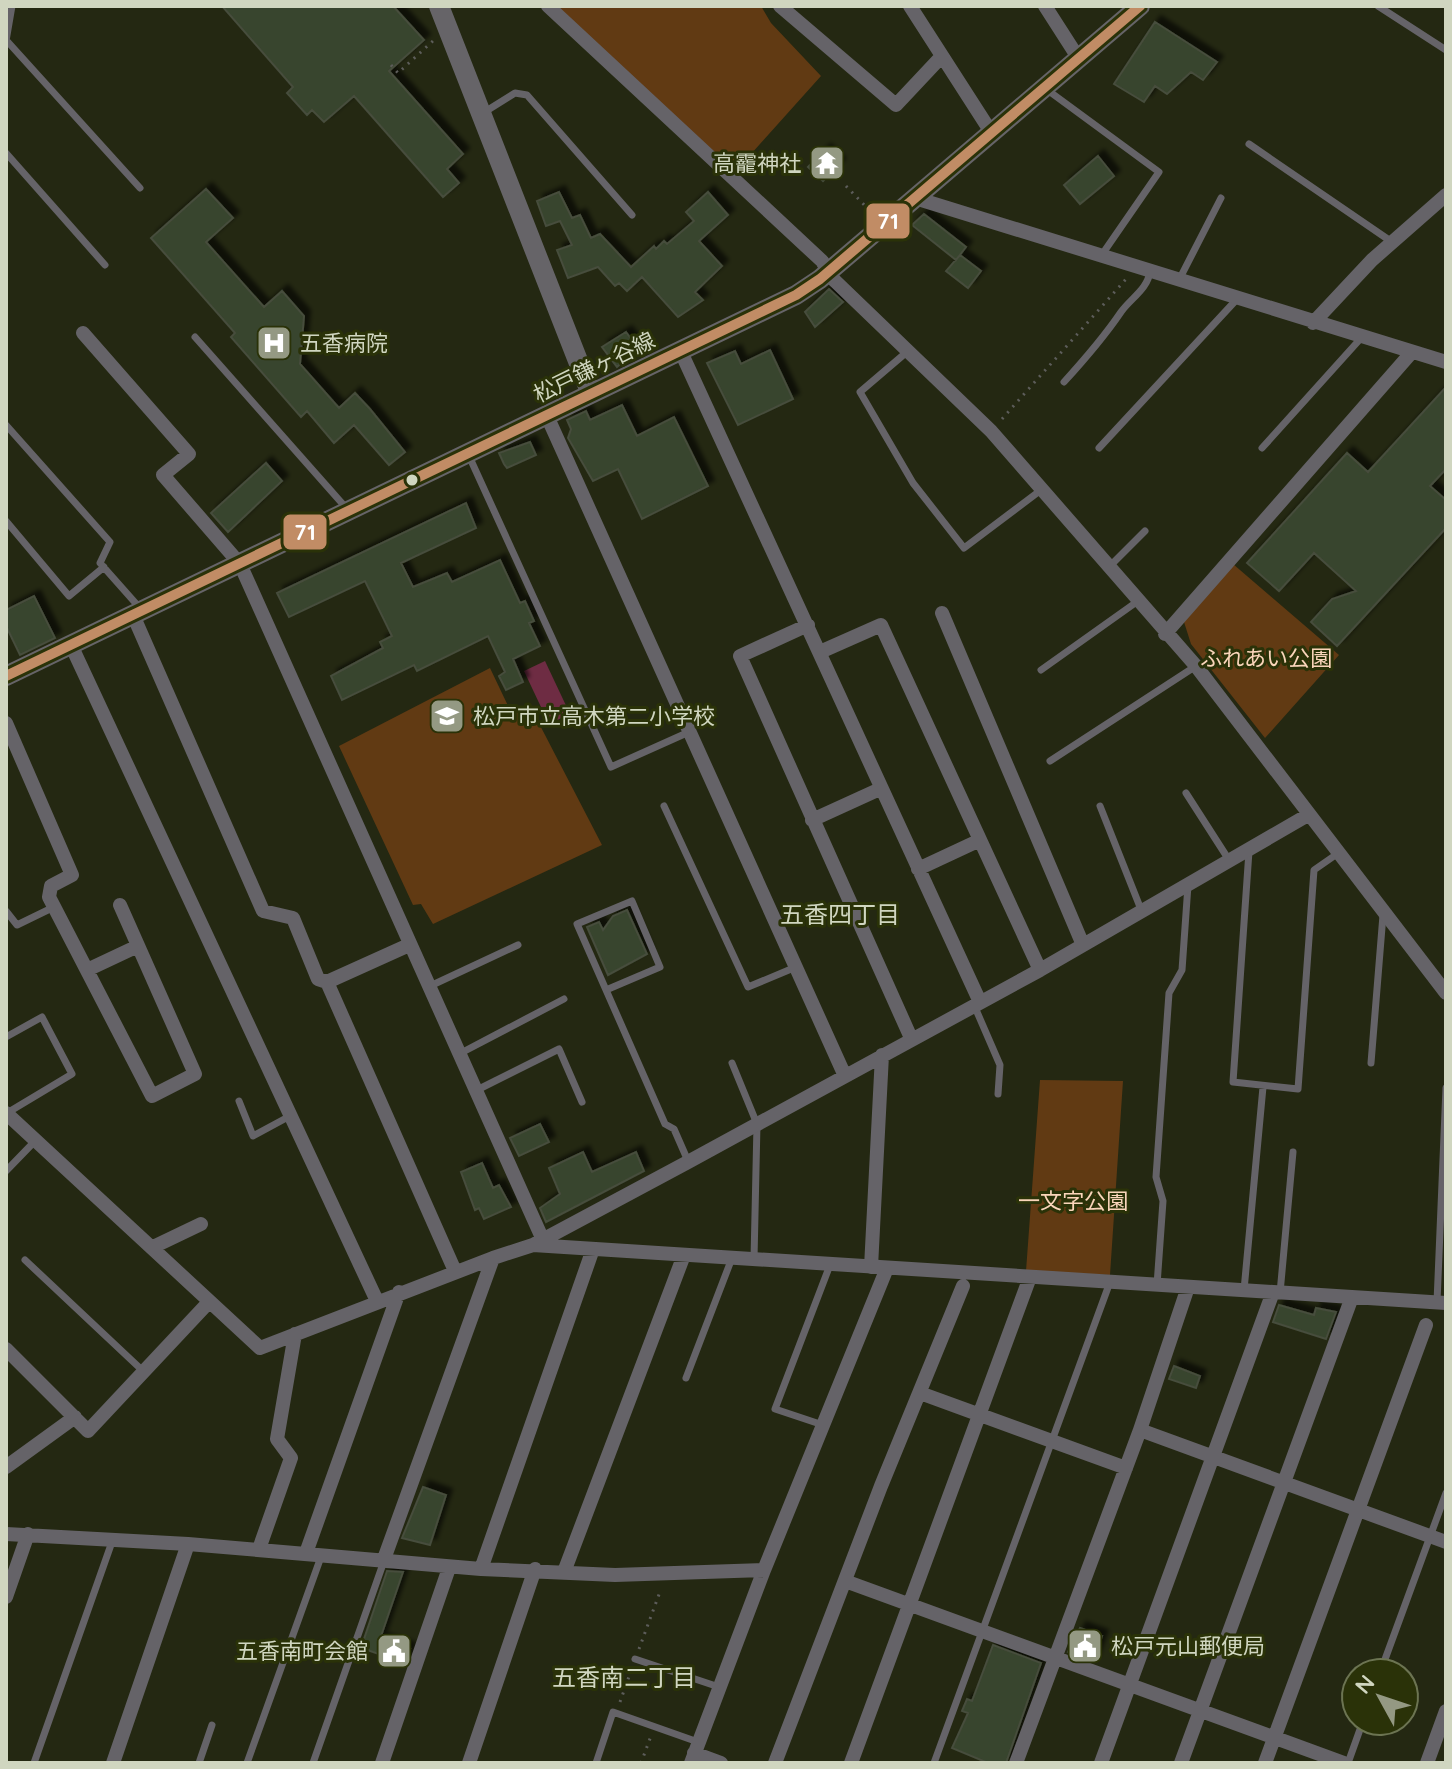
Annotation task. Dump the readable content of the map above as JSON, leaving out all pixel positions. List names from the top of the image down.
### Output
{
  "streets": {
    "main road": ["松戸鎌ヶ谷線"]
  },
  "districts": ["五香四丁目", "五香南二丁目"],
  "parks": ["ふれあい公園", "一文字公園"],
  "places": {
    "temple": ["高靇神社"],
    "hospital": ["五香病院"],
    "school or university": ["松戸市立高木第二小学校"],
    "public building": ["松戸元山郵便局", "五香南町会館"]
  },
  "lines": ["transit line 71"],
  "north": "top left"
}
